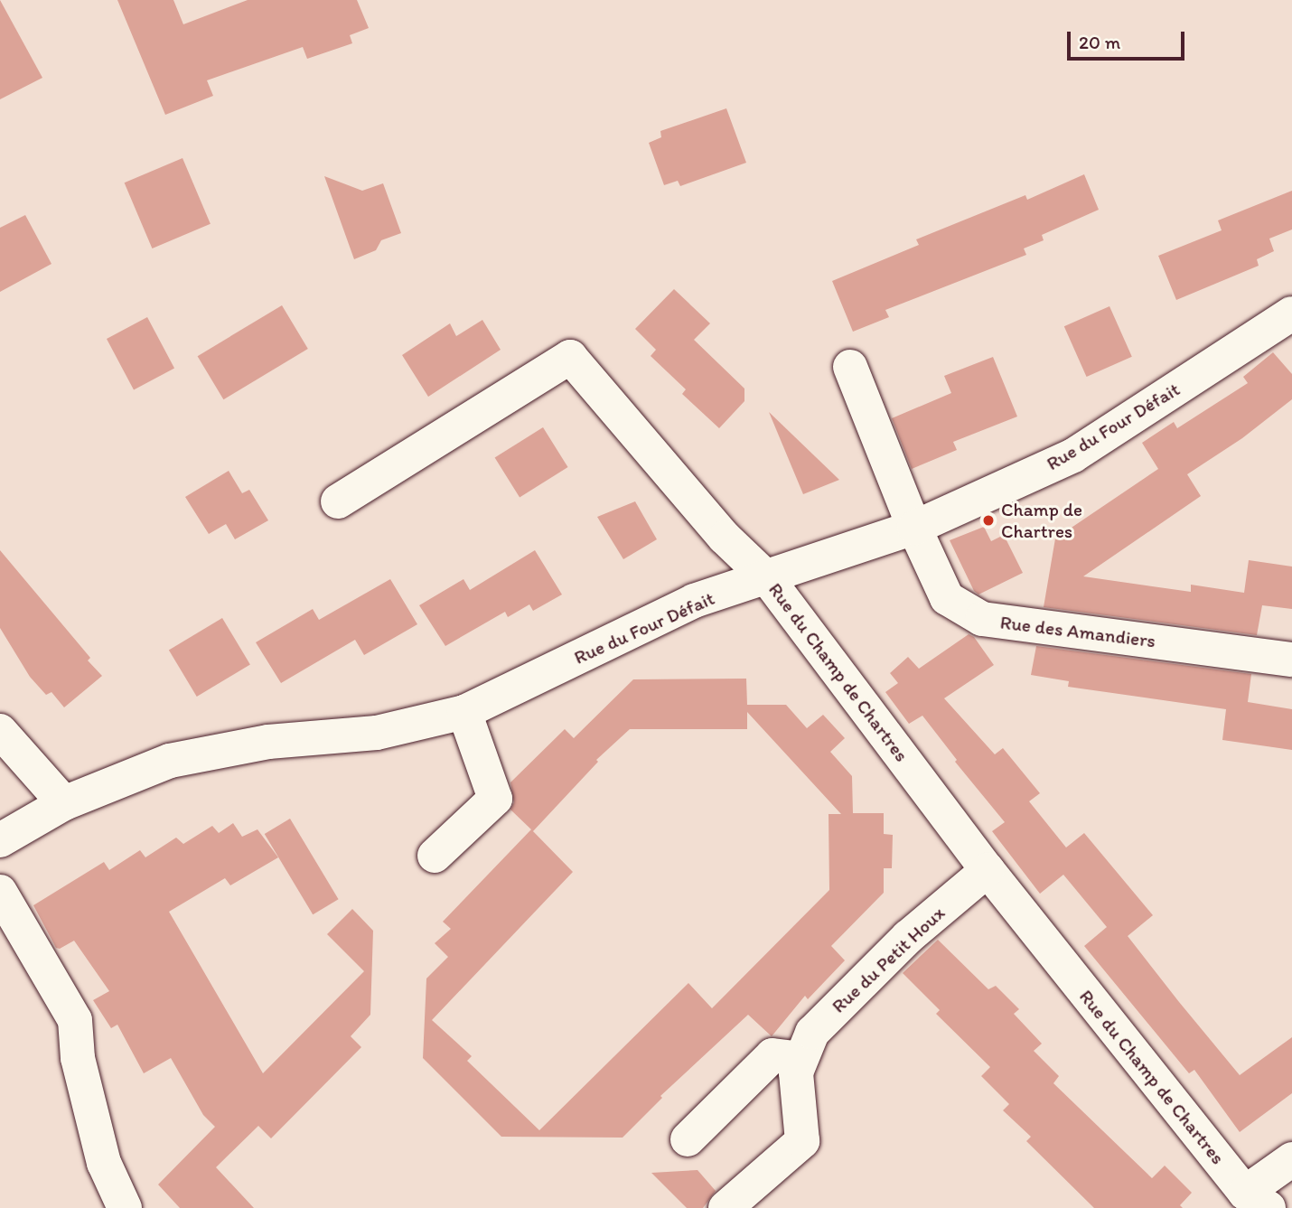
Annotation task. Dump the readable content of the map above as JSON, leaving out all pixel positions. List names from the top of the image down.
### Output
{
  "streets": {
    "street": [
      "Rue du Four Défait",
      "Rue des Amandiers",
      "Rue du Champ de Chartres",
      "Rue du Petit Houx"
    ]
  },
  "crossings": [
    ["Rue du Four Défait", "Rue des Amandiers"],
    ["Rue du Four Défait", "Rue du Champ de Chartres"],
    ["Rue du Champ de Chartres", "Rue du Petit Houx"]
  ],
  "places": ["Champ de Chartres"],
  "scale_bar": "20 m"
}
